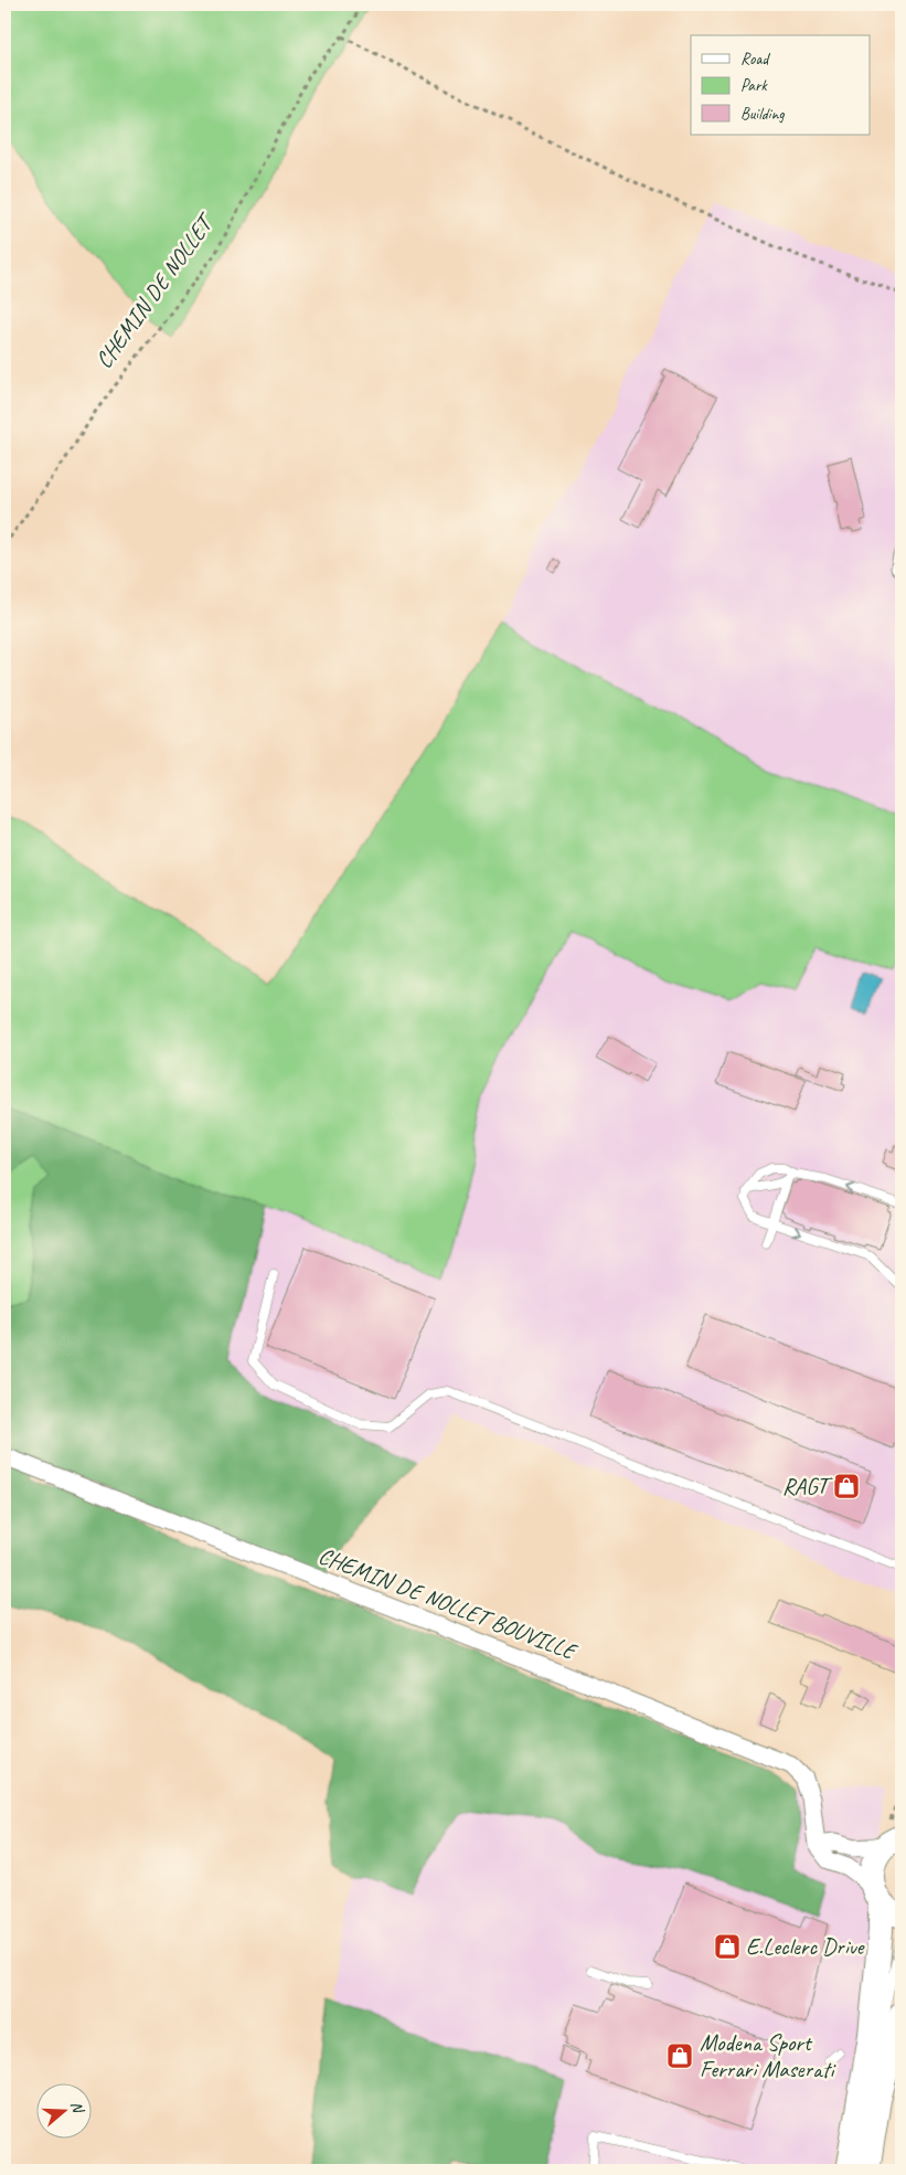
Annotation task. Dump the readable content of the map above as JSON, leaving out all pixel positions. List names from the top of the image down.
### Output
{
  "streets": {
    "street": ["CHEMIN DE NOLLET BOUVILLE"],
    "path": ["CHEMIN DE NOLLET"]
  },
  "places": {
    "shop": ["RAGT", "E.Leclerc Drive", "Modena Sport Ferrari Maserati"]
  },
  "legend": ["Road", "Park", "Building"],
  "north": "right"
}
